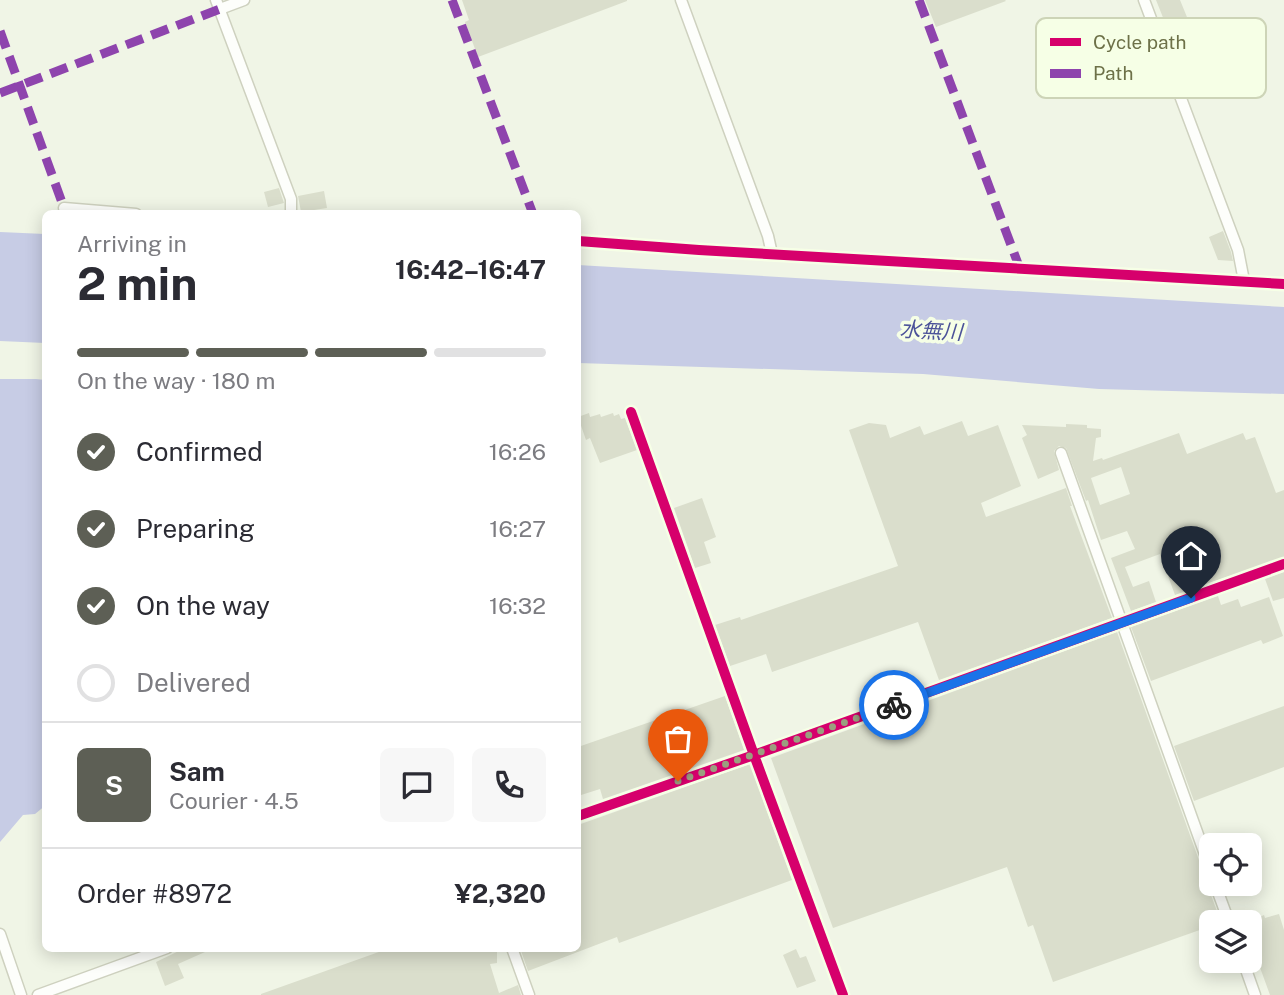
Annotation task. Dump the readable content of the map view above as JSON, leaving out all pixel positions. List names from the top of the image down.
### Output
{
  "water": ["水無川"],
  "legend": ["Cycle path", "Path"],
  "page": {
    "heading": ["2 min", "Arriving in", "16:42–16:47"],
    "panel": [
      "Sam",
      "Courier · 4.5",
      "Order #8972",
      "¥2,320"
    ],
    "bar": "On the way · 180 m",
    "list": [
      ["Confirmed", "16:26"],
      ["Preparing", "16:27"],
      ["On the way", "16:32"],
      "Delivered"
    ],
    "round": "S"
  }
}
